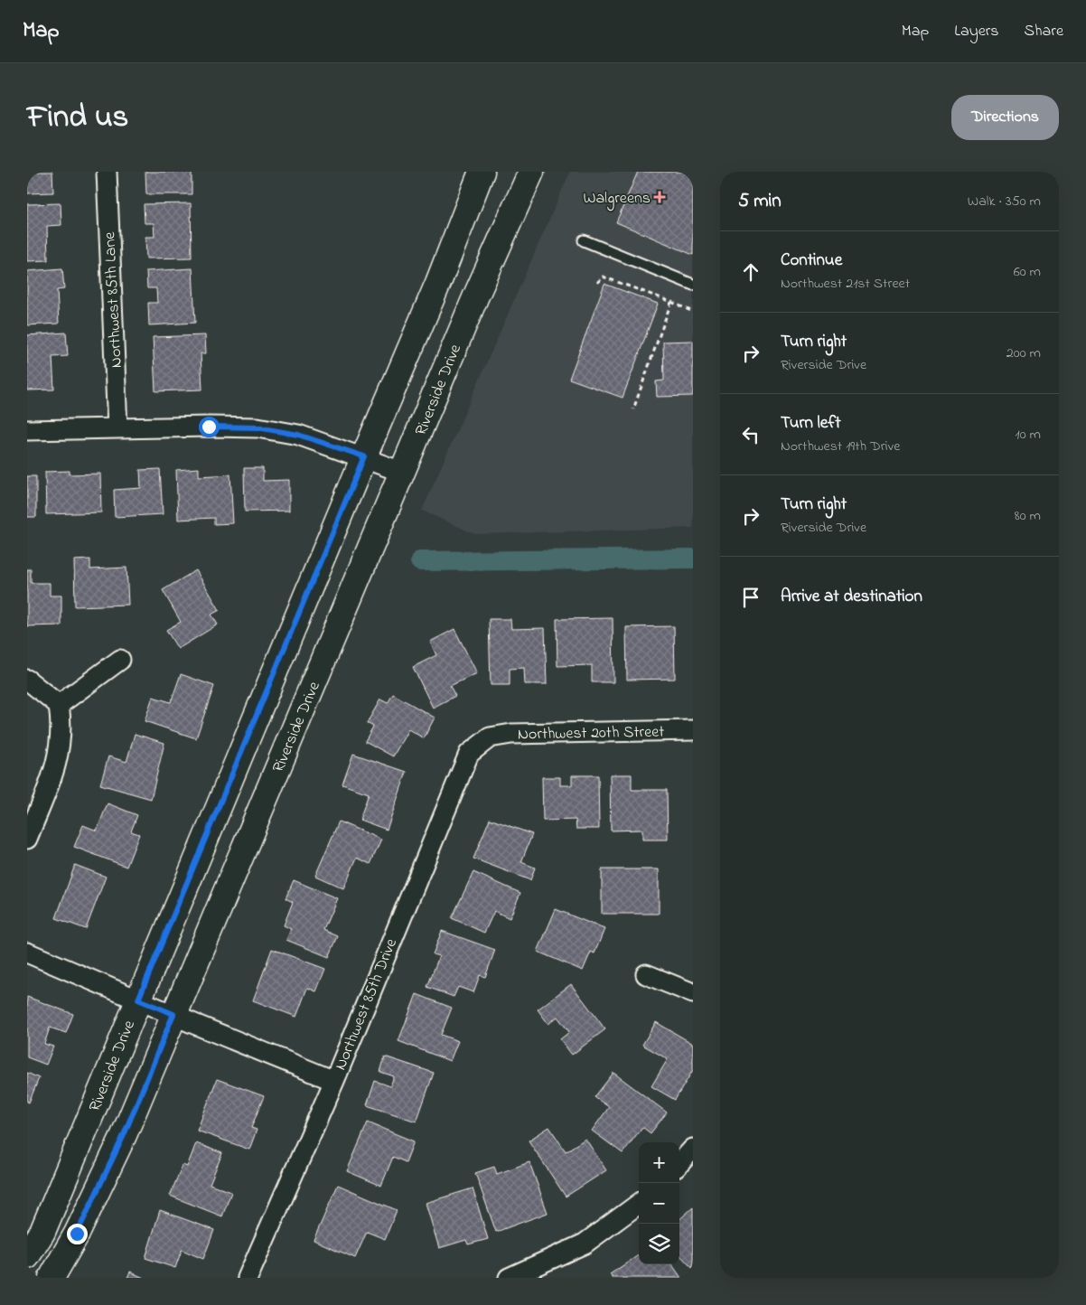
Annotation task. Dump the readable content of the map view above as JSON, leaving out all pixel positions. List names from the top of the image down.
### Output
{
  "streets": {
    "street": [
      "Northwest 85th Lane",
      "Riverside Drive",
      "Northwest 20th Street",
      "Northwest 85th Drive"
    ]
  },
  "crossings": [
    ["Northwest 20th Street", "Northwest 85th Drive"]
  ],
  "places": {
    "health": ["Walgreens"]
  },
  "page": {
    "header": "Map",
    "nav": ["Map", "Layers", "Share"],
    "title": "Find us",
    "buttons": "Directions",
    "heading": ["5 min", "Walk · 350 m"],
    "list": [
      ["Continue", "Northwest 21st Street", "60 m"],
      ["Turn right", "Riverside Drive", "200 m"],
      ["Turn left", "Northwest 19th Drive", "10 m"],
      ["Turn right", "Riverside Drive", "80 m"],
      "Arrive at destination"
    ],
    "map_buttons": ["+", "−"]
  }
}
